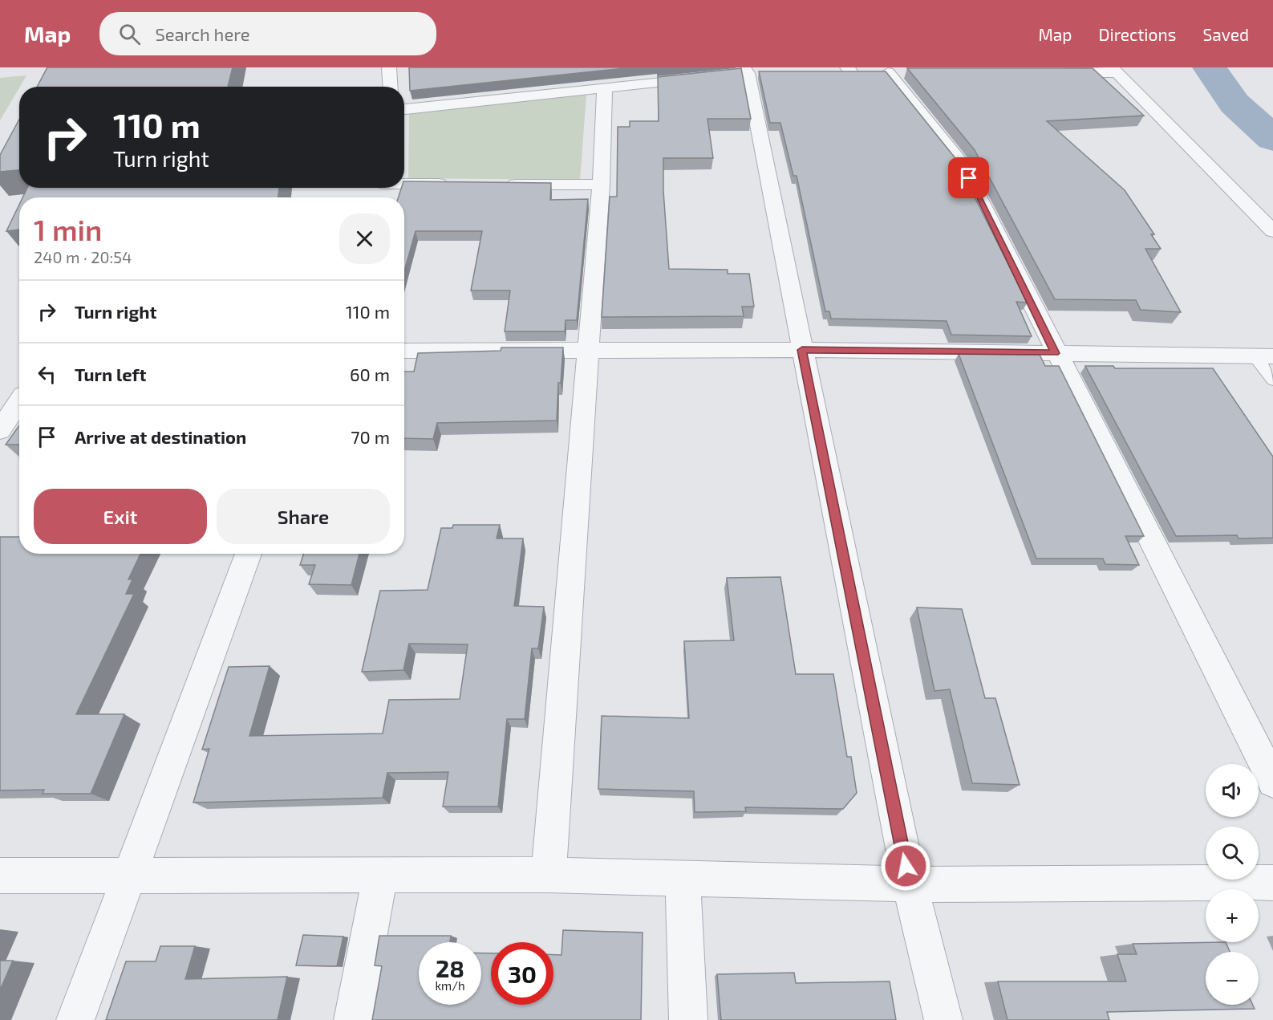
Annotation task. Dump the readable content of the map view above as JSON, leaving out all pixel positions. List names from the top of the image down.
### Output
{
  "page": {
    "header": "Map",
    "search": "Search here",
    "nav": ["Map", "Directions", "Saved"],
    "turn": ["110 m", "Turn right"],
    "heading": ["1 min", "240 m · 20:54"],
    "list": [
      {
        "name": "Turn right",
        "value": "110 m"
      },
      {
        "name": "Turn left",
        "value": "60 m"
      },
      {
        "name": "Arrive at destination",
        "value": "70 m"
      }
    ],
    "buttons": ["Exit", "Share"],
    "map_buttons": ["+", "−"],
    "speed": "28 km/h",
    "limit": "30"
  }
}
